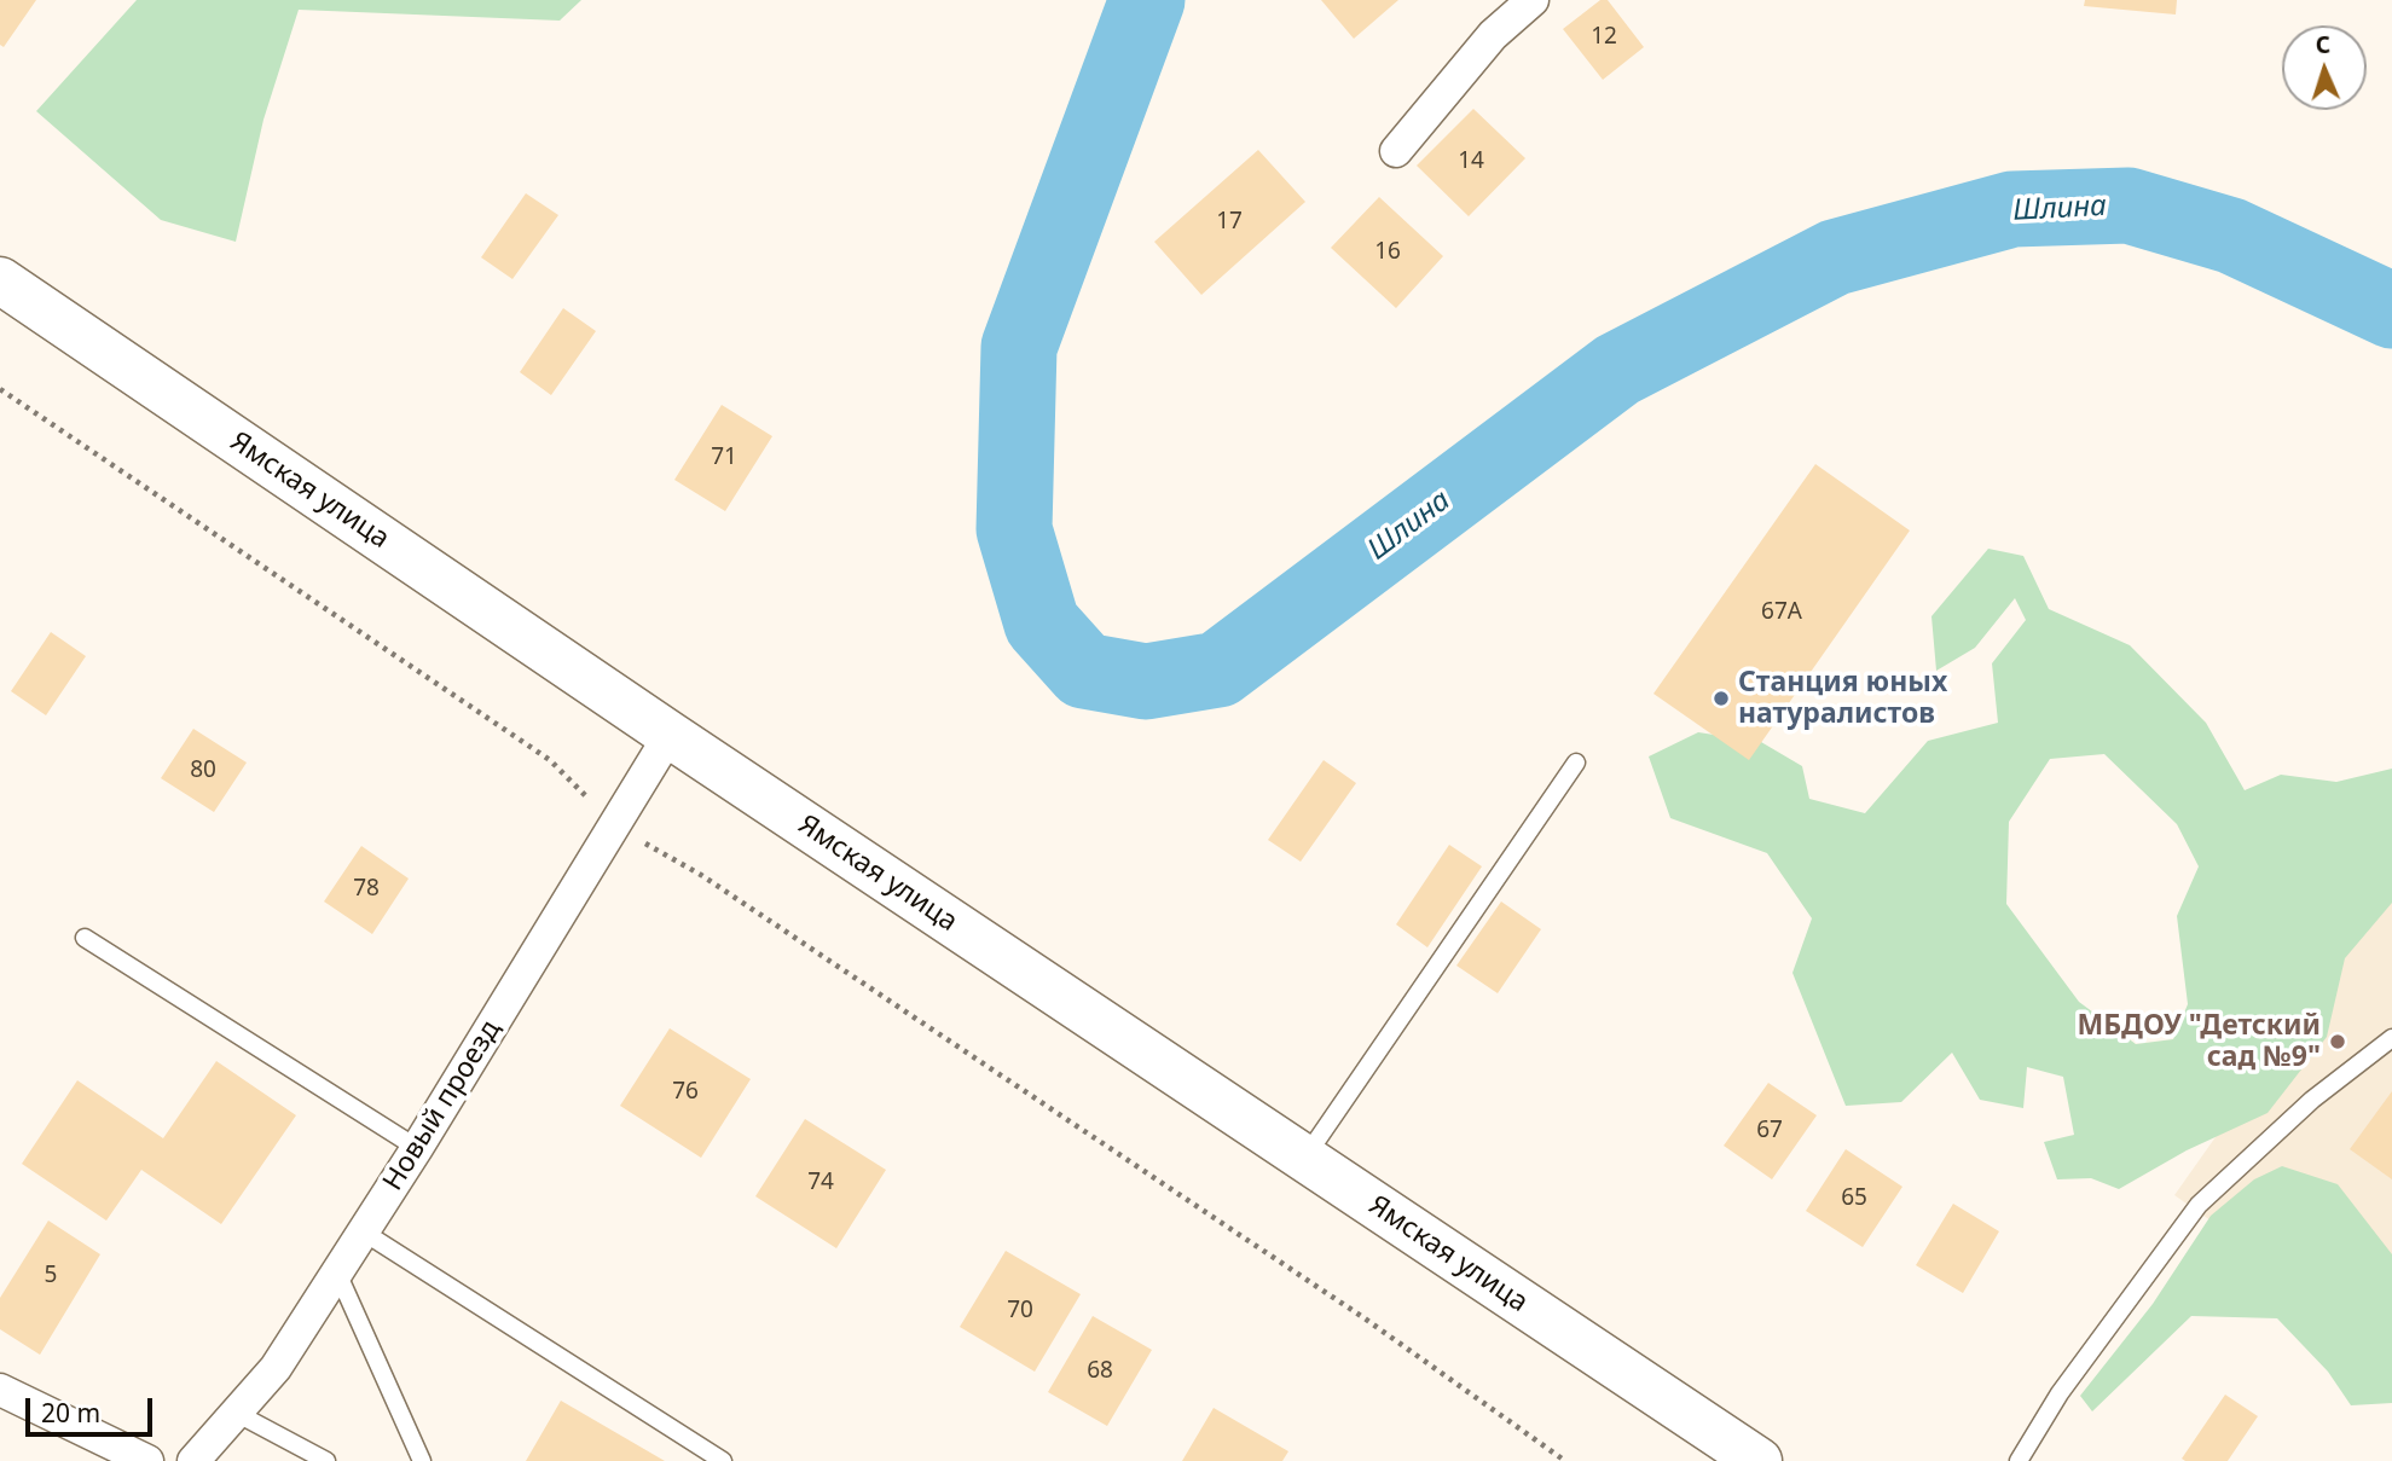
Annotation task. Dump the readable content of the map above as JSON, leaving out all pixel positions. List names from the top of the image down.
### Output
{
  "streets": {
    "highway": ["Ямская улица"],
    "street": ["Новый проезд"]
  },
  "crossings": [
    ["Ямская улица", "Новый проезд"]
  ],
  "water": ["Шлина"],
  "places": ["Станция юных натуралистов", "МБДОУ \"Детский сад №9\""],
  "house_numbers": [
    "12",
    "14",
    "17",
    "16",
    "71",
    "67А",
    "80",
    "78",
    "76",
    "67",
    "74",
    "65",
    "5",
    "70",
    "68"
  ],
  "scale_bar": "20 m",
  "north": "top"
}
